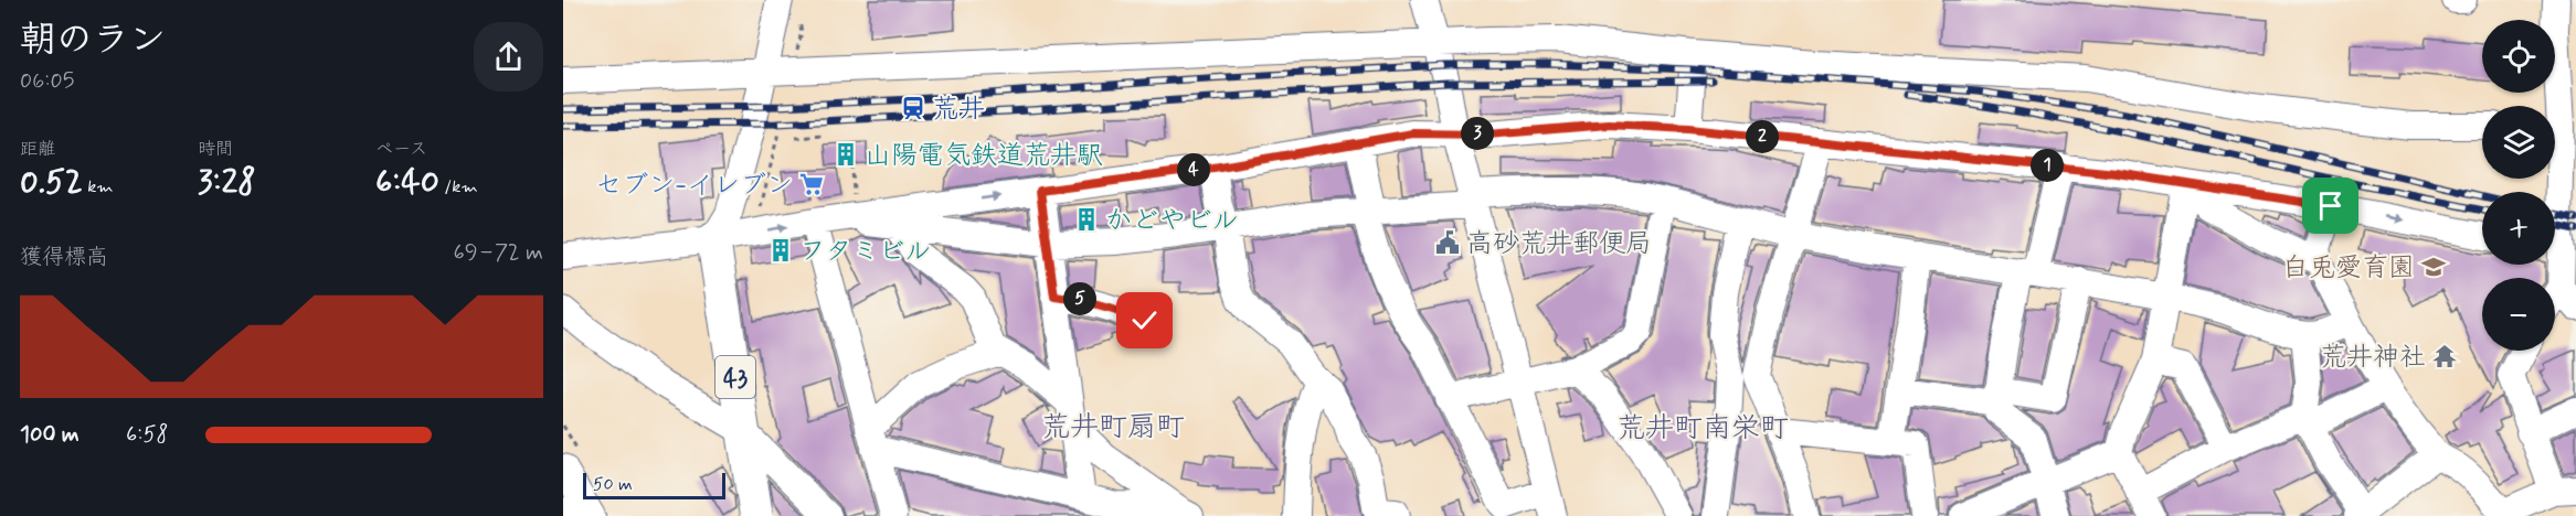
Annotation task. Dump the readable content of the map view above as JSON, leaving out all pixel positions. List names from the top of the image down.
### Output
{
  "streets": {
    "main road": ["43"]
  },
  "districts": ["荒井町扇町", "荒井町南栄町"],
  "places": {
    "station": ["荒井"],
    "building": ["山陽電気鉄道荒井駅", "かどやビル", "フタミビル"],
    "supermarket": ["セブン-イレブン"],
    "public building": ["高砂荒井郵便局"],
    "school or university": ["白兎愛育園"],
    "temple": ["荒井神社"]
  },
  "scale_bar": "50 m",
  "page": {
    "heading": ["朝のラン", "06:05"],
    "map_buttons": ["+", "−"],
    "stats": [
      ["距離", "0.52 km"],
      ["時間", "3:28"],
      ["ペース", "6:40 /km"]
    ],
    "pins": [
      "3",
      "2",
      "1",
      "4",
      "5"
    ],
    "chart": ["獲得標高", "69–72 m"],
    "list": [
      {
        "name": "100 m",
        "note": "6:58"
      }
    ],
    "scale": "50 m"
  }
}
